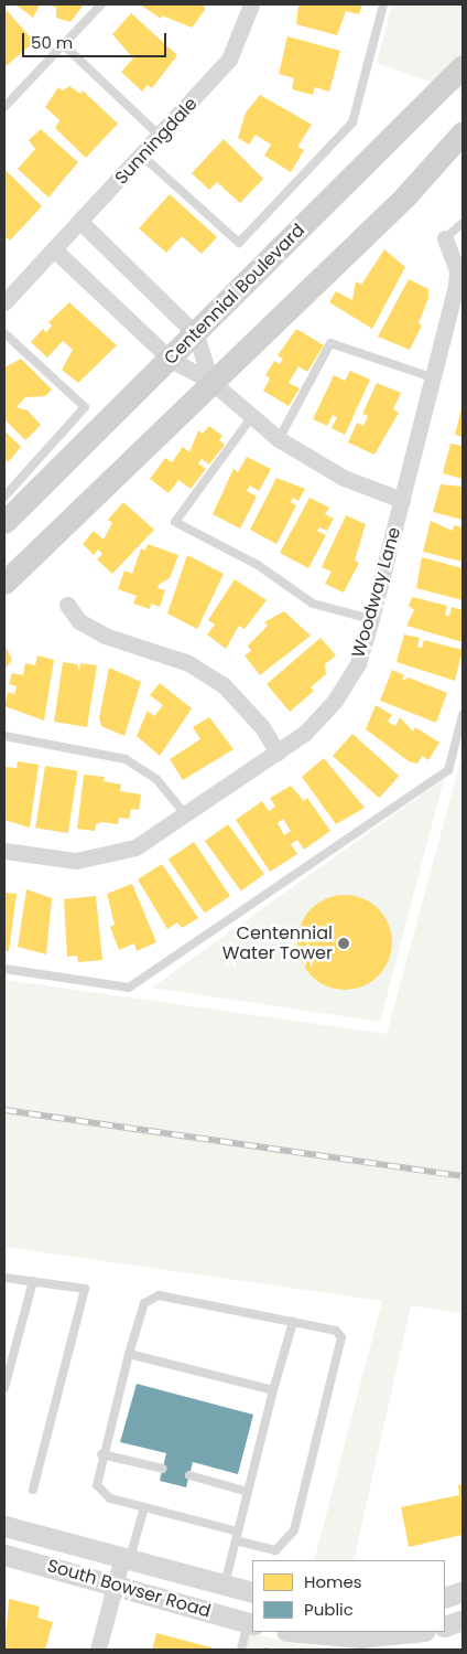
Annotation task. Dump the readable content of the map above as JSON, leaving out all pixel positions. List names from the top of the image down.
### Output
{
  "streets": {
    "main road": ["Centennial Boulevard"],
    "street": ["Sunningdale", "Woodway Lane", "South Bowser Road"]
  },
  "places": ["Centennial Water Tower"],
  "legend": ["Homes", "Public"],
  "scale_bar": "50 m"
}
